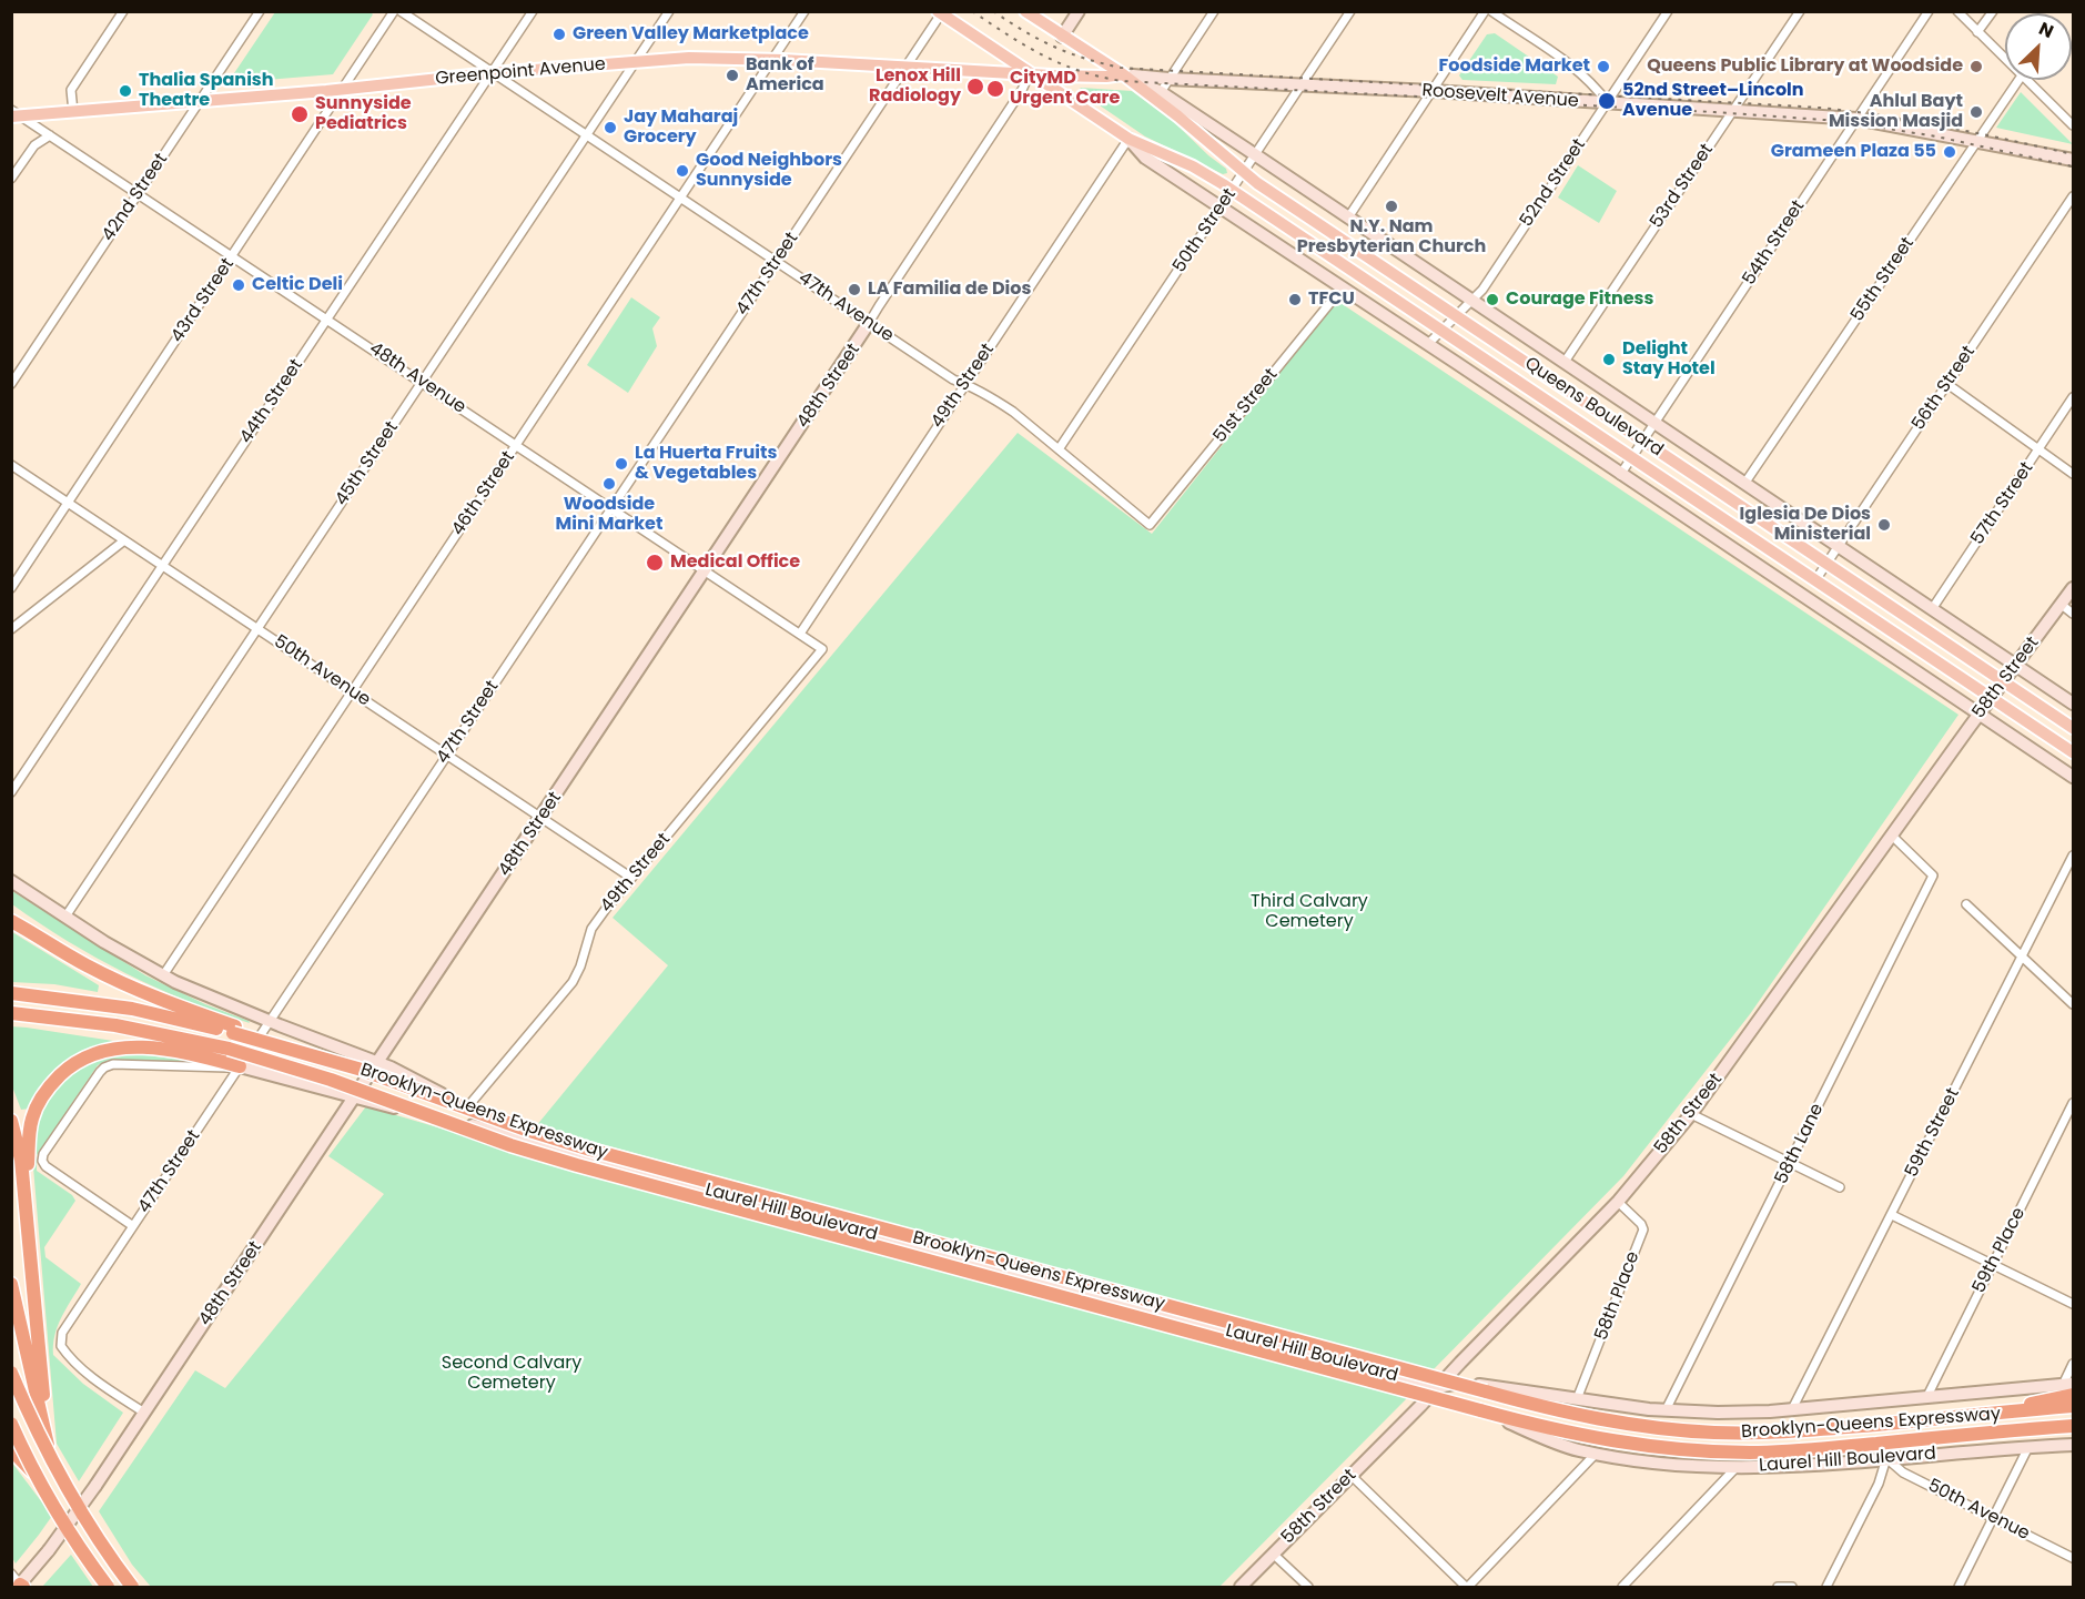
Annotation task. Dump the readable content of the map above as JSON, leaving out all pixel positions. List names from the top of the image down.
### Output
{
  "streets": {
    "highway": ["Brooklyn-Queens Expressway"],
    "main road": [
      "Greenpoint Avenue",
      "Roosevelt Avenue",
      "48th Street",
      "Queens Boulevard",
      "58th Street",
      "Laurel Hill Boulevard"
    ],
    "street": [
      "52nd Street",
      "53rd Street",
      "42nd Street",
      "50th Street",
      "54th Street",
      "47th Street",
      "55th Street",
      "43rd Street",
      "47th Avenue",
      "48th Avenue",
      "49th Street",
      "56th Street",
      "44th Street",
      "51st Street",
      "45th Street",
      "46th Street",
      "57th Street",
      "50th Avenue",
      "59th Street",
      "58th Lane",
      "59th Place",
      "58th Place"
    ]
  },
  "crossings": [
    ["Greenpoint Avenue", "Roosevelt Avenue"],
    ["Greenpoint Avenue", "42nd Street"],
    ["Greenpoint Avenue", "47th Street"],
    ["Greenpoint Avenue", "43rd Street"],
    ["Greenpoint Avenue", "47th Avenue"],
    ["Greenpoint Avenue", "48th Avenue"],
    ["Greenpoint Avenue", "48th Street"],
    ["Greenpoint Avenue", "44th Street"],
    ["Greenpoint Avenue", "Queens Boulevard"],
    ["Greenpoint Avenue", "45th Street"],
    ["Greenpoint Avenue", "46th Street"],
    ["Roosevelt Avenue", "52nd Street"],
    ["Roosevelt Avenue", "53rd Street"],
    ["Roosevelt Avenue", "50th Street"],
    ["Roosevelt Avenue", "54th Street"],
    ["Roosevelt Avenue", "55th Street"],
    ["Roosevelt Avenue", "Queens Boulevard"],
    ["52nd Street", "Queens Boulevard"],
    ["53rd Street", "Queens Boulevard"],
    ["42nd Street", "48th Avenue"],
    ["50th Street", "47th Avenue"],
    ["50th Street", "Queens Boulevard"],
    ["54th Street", "Queens Boulevard"],
    ["47th Street", "47th Avenue"],
    ["47th Street", "48th Avenue"],
    ["47th Street", "48th Street"],
    ["47th Street", "Queens Boulevard"],
    ["47th Street", "50th Avenue"],
    ["47th Street", "Brooklyn-Queens Expressway"],
    ["47th Street", "Laurel Hill Boulevard"],
    ["55th Street", "Queens Boulevard"],
    ["43rd Street", "48th Avenue"],
    ["43rd Street", "50th Avenue"],
    ["47th Avenue", "48th Street"],
    ["47th Avenue", "49th Street"],
    ["47th Avenue", "44th Street"],
    ["47th Avenue", "51st Street"],
    ["47th Avenue", "45th Street"],
    ["47th Avenue", "46th Street"],
    ["48th Avenue", "48th Street"],
    ["48th Avenue", "49th Street"],
    ["48th Avenue", "44th Street"],
    ["48th Avenue", "45th Street"],
    ["48th Avenue", "46th Street"],
    ["48th Street", "Queens Boulevard"],
    ["48th Street", "50th Avenue"],
    ["48th Street", "Brooklyn-Queens Expressway"],
    ["48th Street", "Laurel Hill Boulevard"],
    ["49th Street", "Queens Boulevard"],
    ["49th Street", "50th Avenue"],
    ["49th Street", "Laurel Hill Boulevard"],
    ["56th Street", "Queens Boulevard"],
    ["44th Street", "50th Avenue"],
    ["51st Street", "Queens Boulevard"],
    ["Queens Boulevard", "57th Street"],
    ["Queens Boulevard", "58th Street"],
    ["45th Street", "50th Avenue"],
    ["45th Street", "Brooklyn-Queens Expressway"],
    ["46th Street", "50th Avenue"],
    ["46th Street", "Brooklyn-Queens Expressway"],
    ["50th Avenue", "Laurel Hill Boulevard"],
    ["58th Street", "58th Lane"],
    ["58th Street", "Laurel Hill Boulevard"],
    ["58th Street", "58th Place"],
    ["Brooklyn-Queens Expressway", "Laurel Hill Boulevard"],
    ["59th Street", "Laurel Hill Boulevard"],
    ["58th Lane", "Laurel Hill Boulevard"],
    ["Laurel Hill Boulevard", "59th Place"],
    ["Laurel Hill Boulevard", "58th Place"]
  ],
  "parks": ["Third Calvary Cemetery", "Second Calvary Cemetery"],
  "places": [
    "Green Valley Marketplace",
    "Foodside Market",
    "Queens Public Library at Woodside",
    "Bank of America",
    "Lenox Hill Radiology",
    "CityMD Urgent Care",
    "Thalia Spanish Theatre",
    "52nd Street–Lincoln Avenue",
    "Ahlul Bayt Mission Masjid",
    "Sunnyside Pediatrics",
    "Jay Maharaj Grocery",
    "Grameen Plaza 55",
    "Good Neighbors Sunnyside",
    "N.Y. Nam Presbyterian Church",
    "Celtic Deli",
    "LA Familia de Dios",
    "TFCU",
    "Courage Fitness",
    "Delight Stay Hotel",
    "La Huerta Fruits & Vegetables",
    "Woodside Mini Market",
    "Iglesia De Dios Ministerial",
    "Medical Office"
  ],
  "north": "top right"
}
